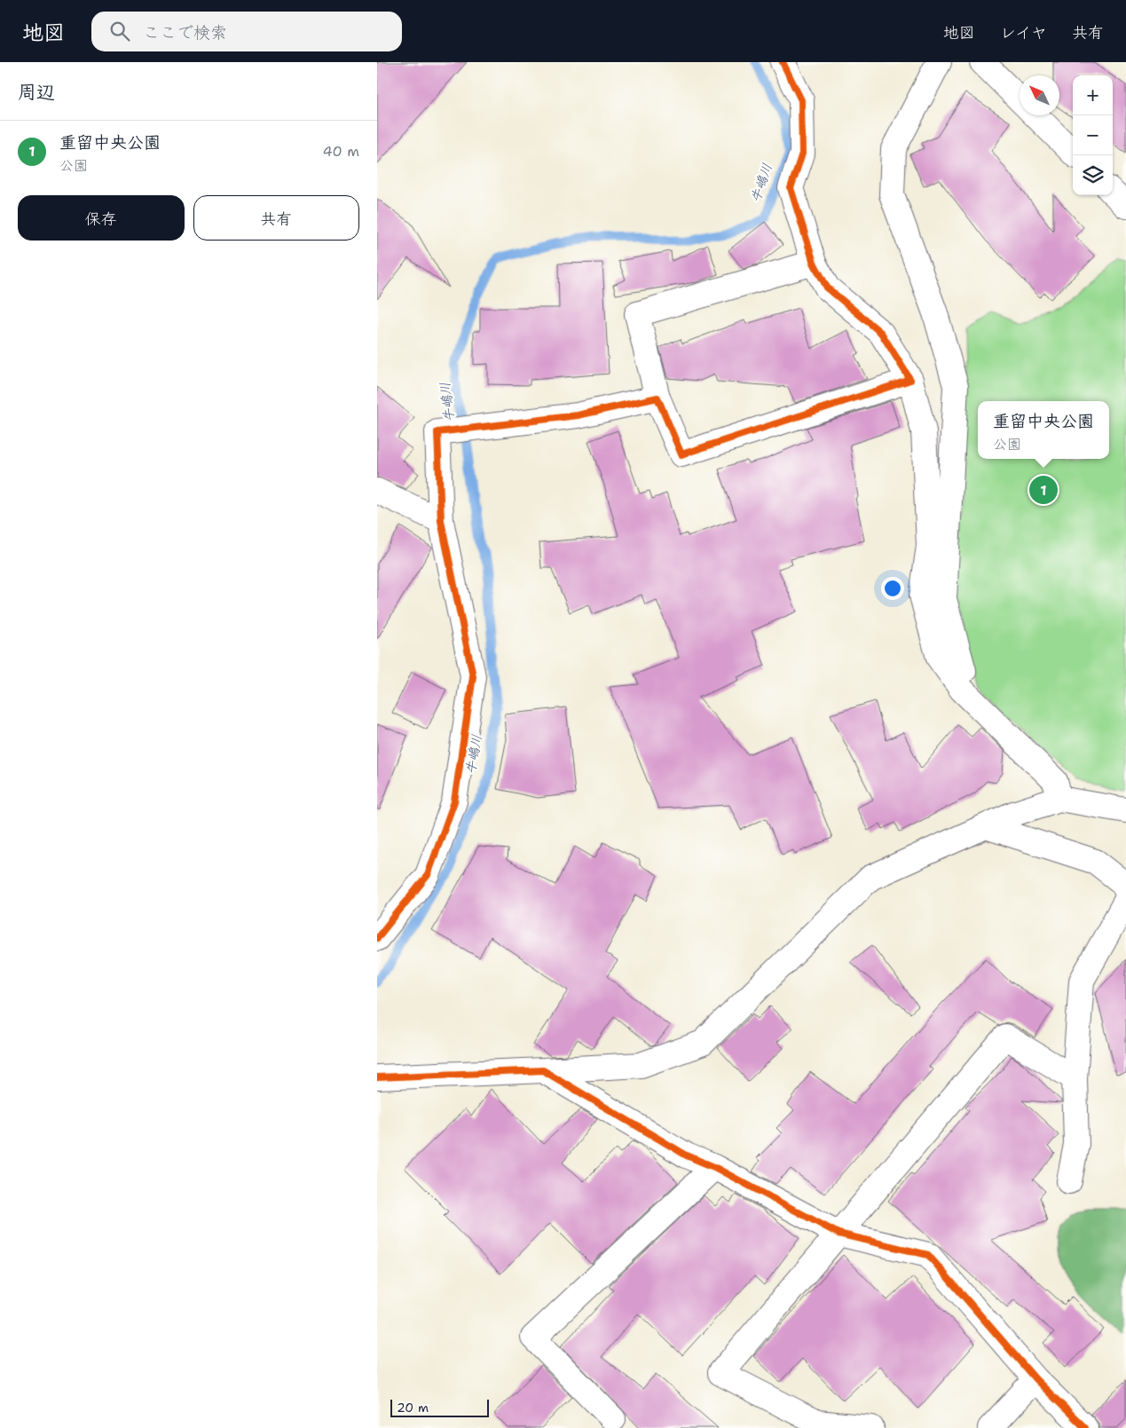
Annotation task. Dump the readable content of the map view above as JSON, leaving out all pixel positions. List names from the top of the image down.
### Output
{
  "water": ["牛嶋川"],
  "scale_bar": "20 m",
  "north": "top left",
  "page": {
    "header": "地図",
    "search": "ここで検索",
    "nav": ["地図", "レイヤ", "共有"],
    "heading": "周辺",
    "map_buttons": ["+", "−"],
    "list": [
      {
        "mark": "1",
        "name": "重留中央公園",
        "note": "公園",
        "value": "40 m"
      }
    ],
    "buttons": ["保存", "共有"],
    "popup": ["重留中央公園", "公園"],
    "pins": "1",
    "scale": "20 m"
  }
}
